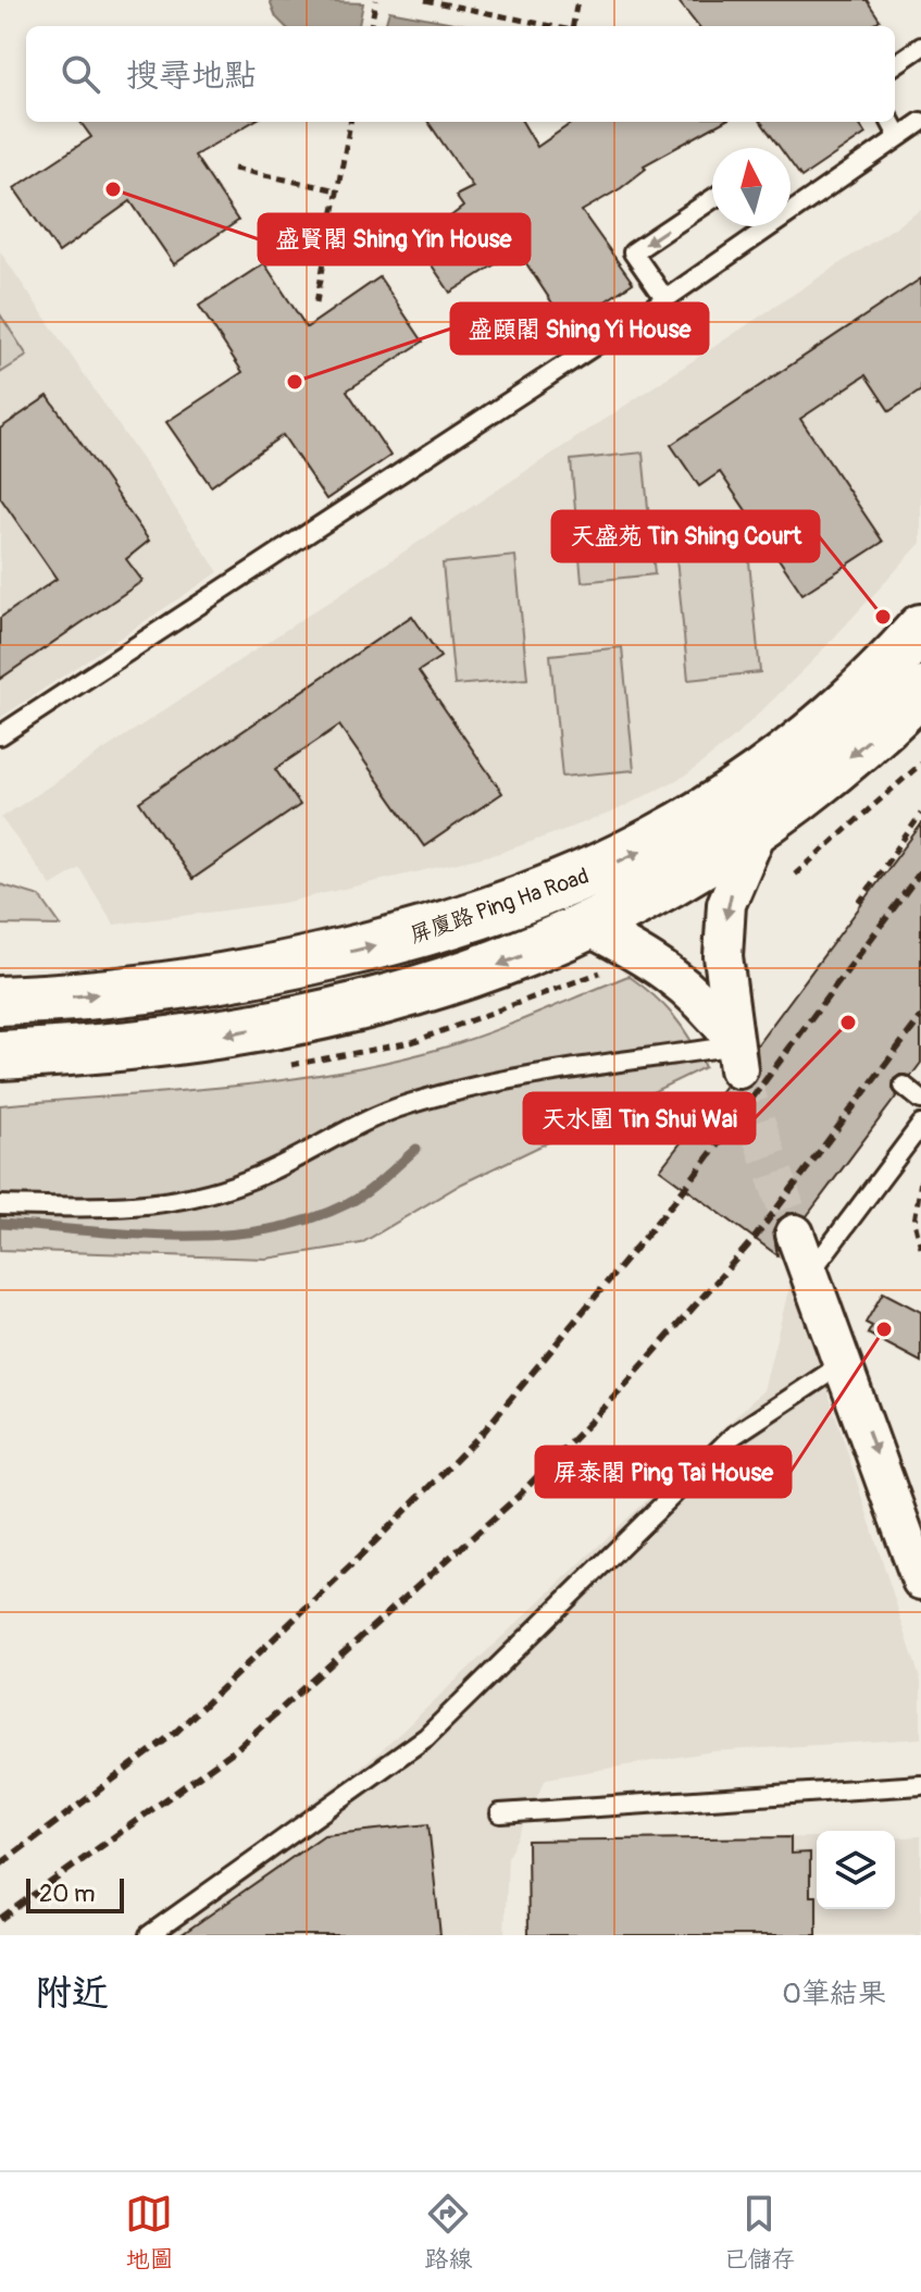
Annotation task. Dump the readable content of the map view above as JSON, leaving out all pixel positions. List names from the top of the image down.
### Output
{
  "streets": {
    "main road": ["屏廈路 Ping Ha Road"]
  },
  "places": [
    "盛賢閣 Shing Yin House",
    "盛頤閣 Shing Yi House",
    "天盛苑 Tin Shing Court",
    "天水圍 Tin Shui Wai",
    "屏泰閣 Ping Tai House"
  ],
  "scale_bar": "20 m",
  "north": "top",
  "page": {
    "search": "搜尋地點",
    "scale": "20 m",
    "heading": ["附近", "0筆結果"],
    "nav": ["地圖", "路線", "已儲存"]
  }
}
